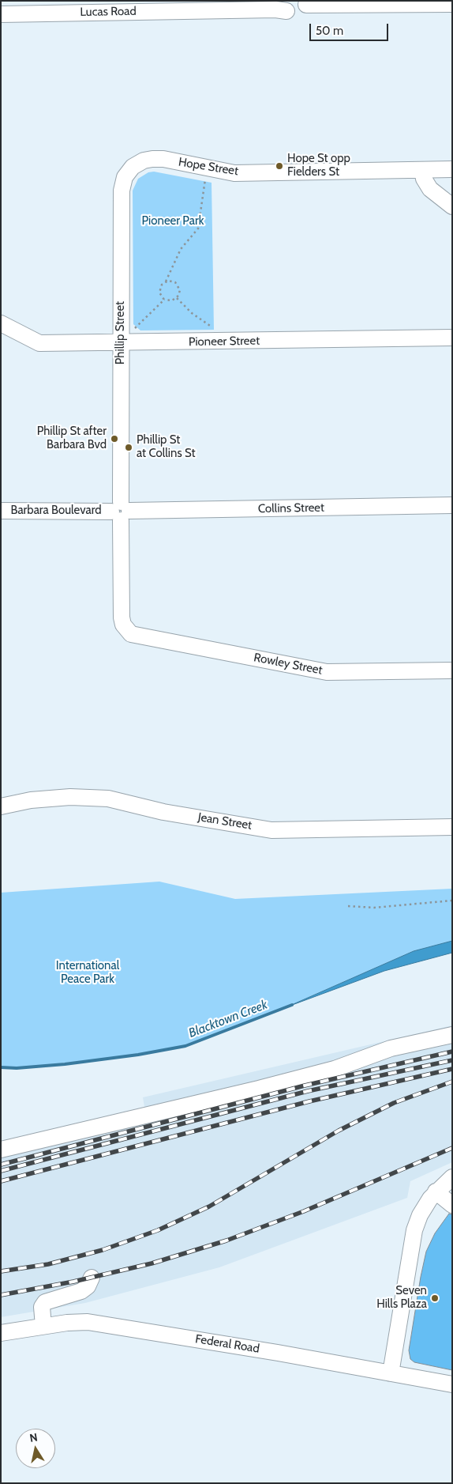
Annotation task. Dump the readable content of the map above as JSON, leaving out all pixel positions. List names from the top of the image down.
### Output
{
  "streets": {
    "street": [
      "Lucas Road",
      "Hope Street",
      "Phillip Street",
      "Pioneer Street",
      "Collins Street",
      "Barbara Boulevard",
      "Rowley Street",
      "Jean Street",
      "Federal Road"
    ]
  },
  "crossings": [
    ["Hope Street", "Phillip Street"],
    ["Phillip Street", "Pioneer Street"],
    ["Phillip Street", "Collins Street"],
    ["Phillip Street", "Barbara Boulevard"],
    ["Phillip Street", "Rowley Street"],
    ["Collins Street", "Barbara Boulevard"]
  ],
  "water": ["Blacktown Creek"],
  "parks": ["Pioneer Park", "International Peace Park"],
  "places": [
    "Hope St opp Fielders St",
    "Phillip St after Barbara Bvd",
    "Phillip St at Collins St",
    "Seven Hills Plaza"
  ],
  "scale_bar": "50 m",
  "north": "top"
}
